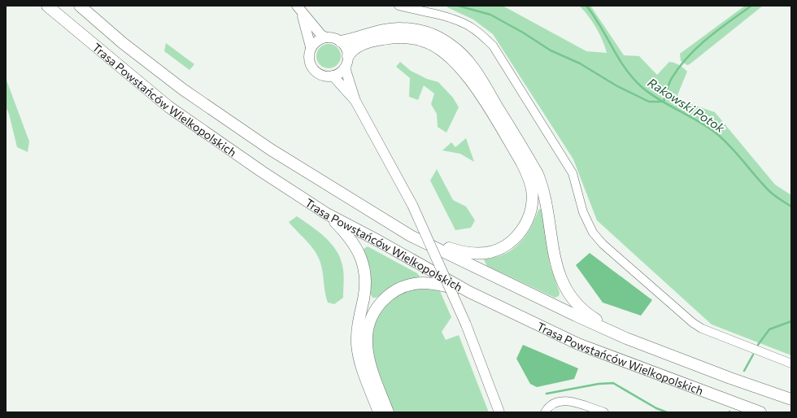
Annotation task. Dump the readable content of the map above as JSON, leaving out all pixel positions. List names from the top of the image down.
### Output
{
  "streets": {
    "highway": ["Trasa Powstańców Wielkopolskich"]
  },
  "water": ["Rakowski Potok"]
}
